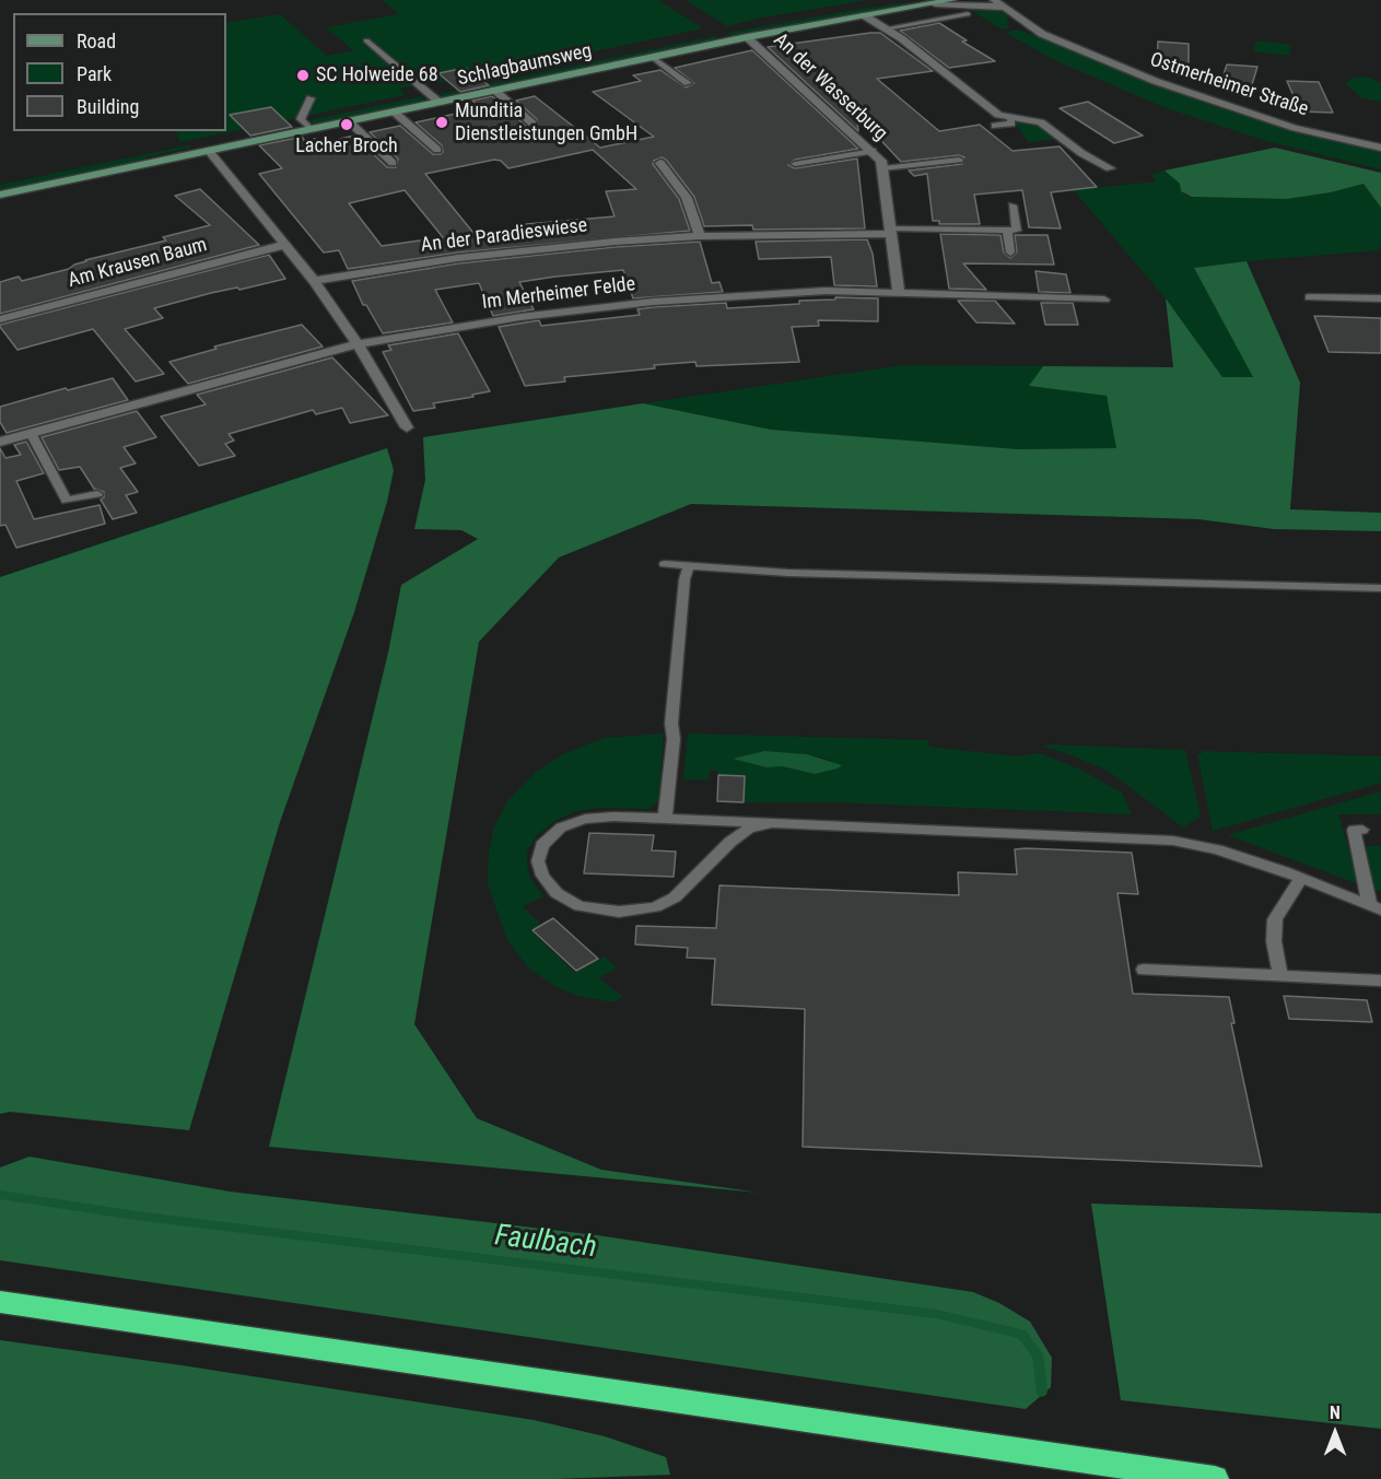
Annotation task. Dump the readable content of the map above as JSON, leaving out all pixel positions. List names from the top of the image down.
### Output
{
  "streets": {
    "main road": ["Schlagbaumsweg"],
    "street": [
      "Ostmerheimer Straße",
      "An der Wasserburg",
      "An der Paradieswiese",
      "Am Krausen Baum",
      "Im Merheimer Felde"
    ]
  },
  "crossings": [
    ["Schlagbaumsweg", "An der Wasserburg"],
    ["An der Wasserburg", "An der Paradieswiese"],
    ["An der Wasserburg", "Im Merheimer Felde"]
  ],
  "water": ["Faulbach"],
  "places": ["SC Holweide 68", "Munditia Dienstleistungen GmbH", "Lacher Broch"],
  "legend": ["Road", "Park", "Building"],
  "north": "top"
}
